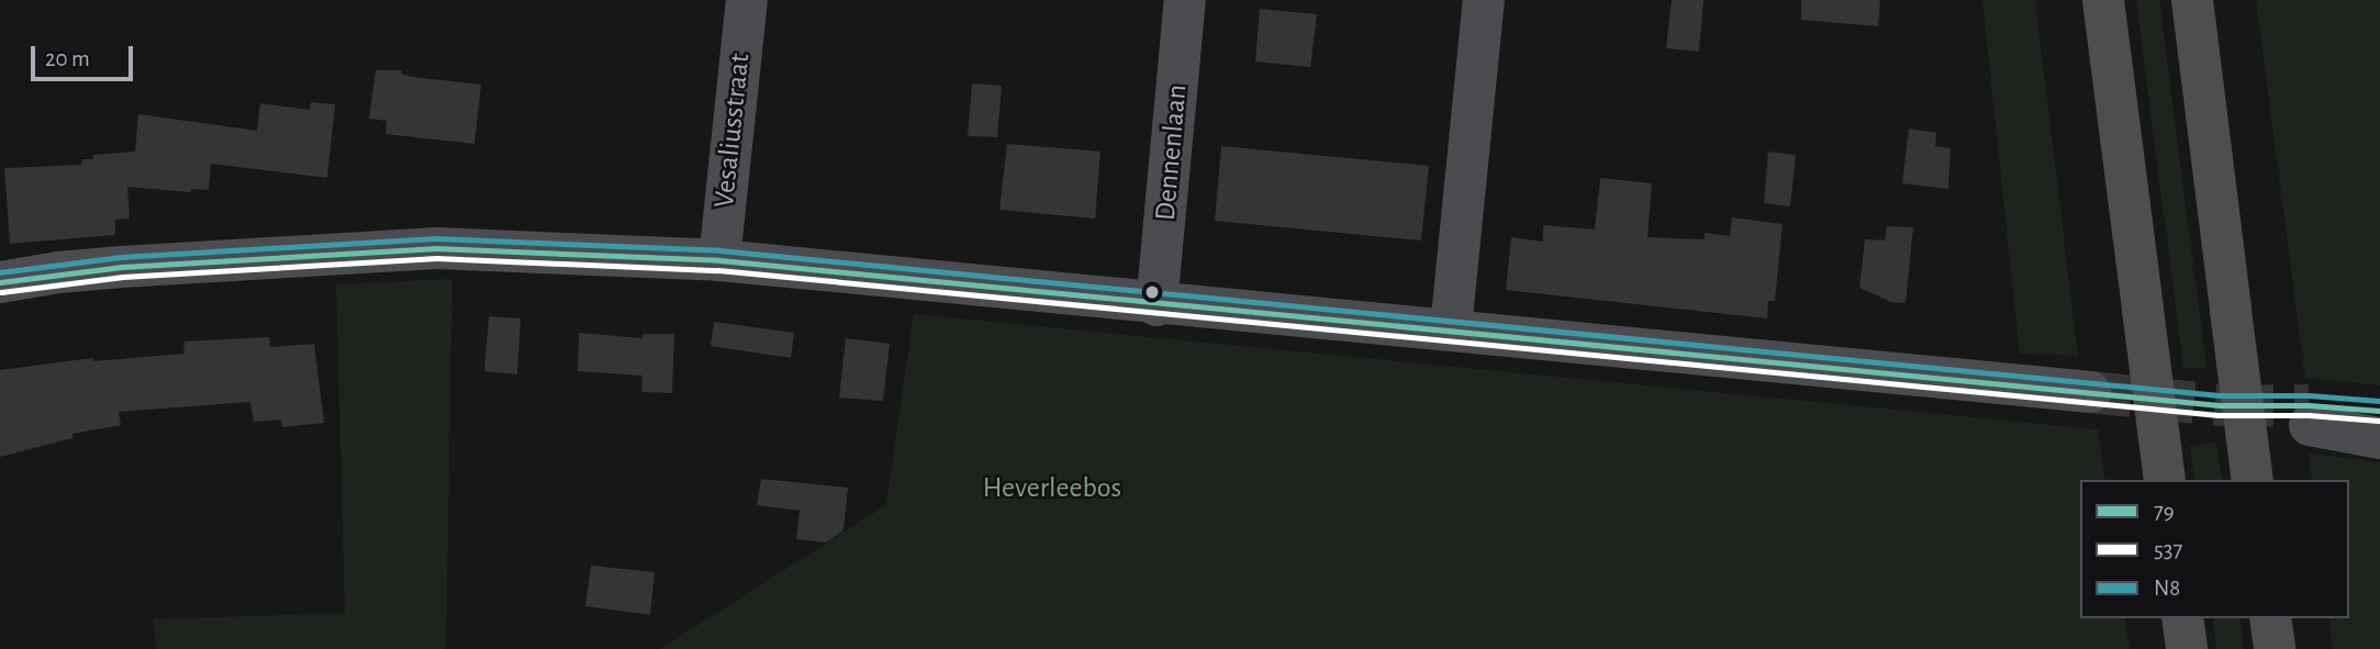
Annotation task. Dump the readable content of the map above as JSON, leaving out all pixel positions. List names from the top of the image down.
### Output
{
  "streets": {
    "street": ["Vesaliusstraat", "Dennenlaan"]
  },
  "parks": ["Heverleebos"],
  "lines": ["transit line N8", "transit line 79", "transit line 537"],
  "legend": ["79", "537", "N8"],
  "scale_bar": "20 m"
}
